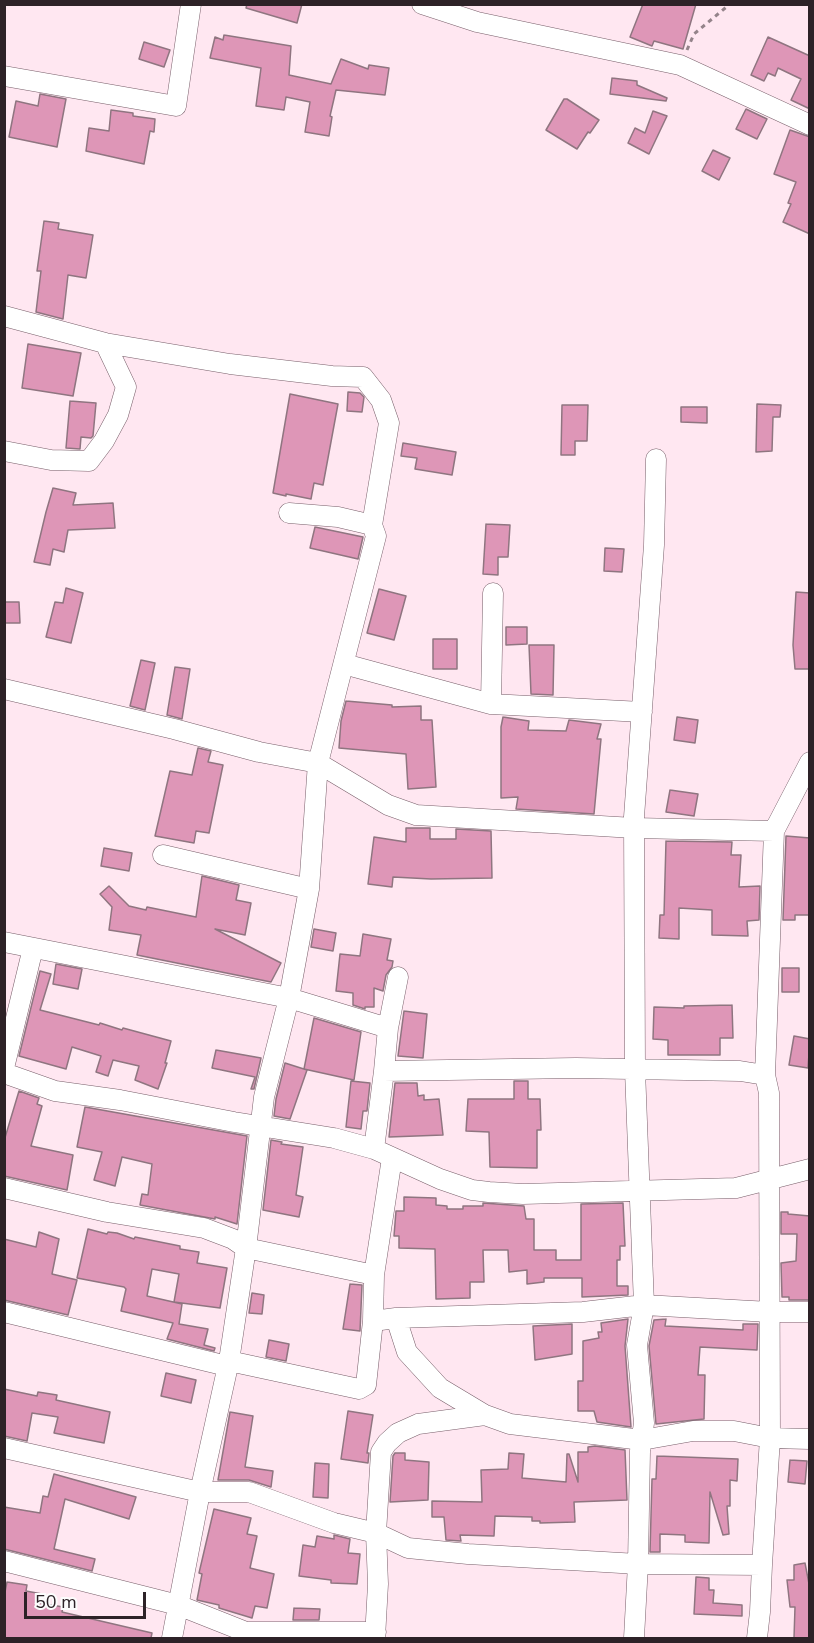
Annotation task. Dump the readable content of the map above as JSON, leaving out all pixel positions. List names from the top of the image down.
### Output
{
  "scale_bar": "50 m"
}
